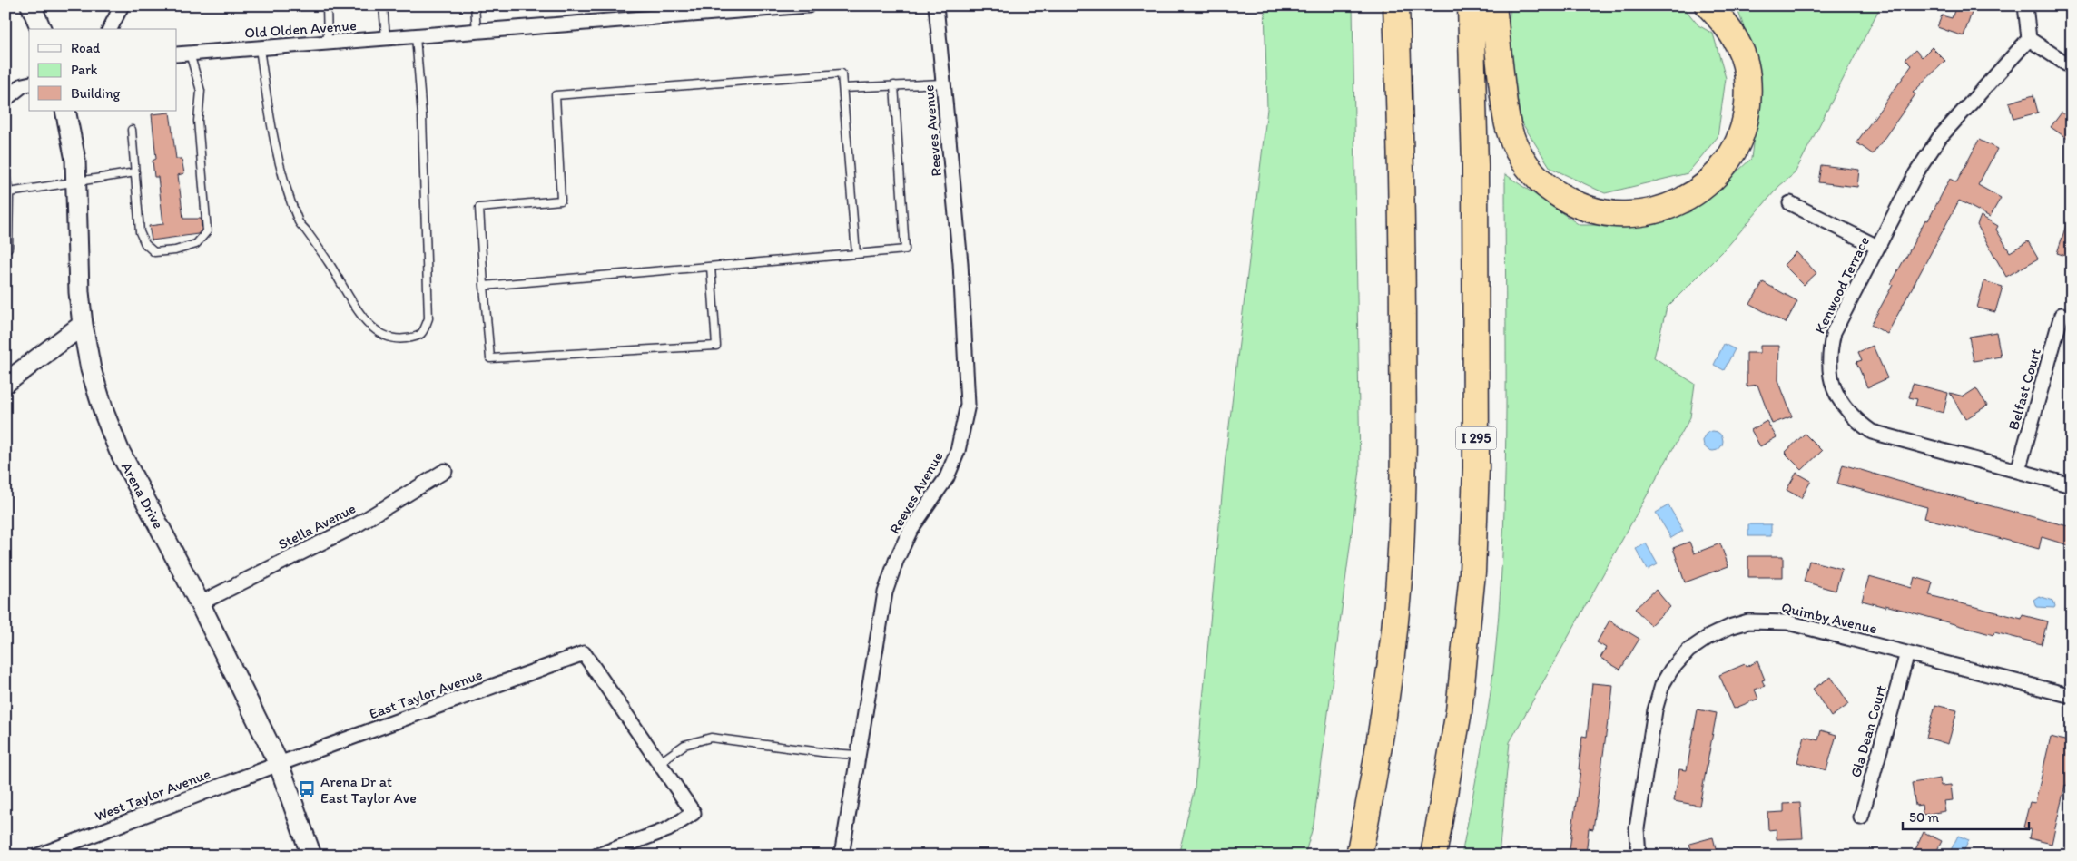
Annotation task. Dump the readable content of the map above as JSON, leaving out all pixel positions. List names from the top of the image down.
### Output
{
  "streets": {
    "highway": ["I 295"],
    "main road": ["Arena Drive"],
    "street": [
      "Old Olden Avenue",
      "Reeves Avenue",
      "Kenwood Terrace",
      "Belfast Court",
      "Stella Avenue",
      "Quimby Avenue",
      "East Taylor Avenue",
      "Gla Dean Court",
      "West Taylor Avenue"
    ]
  },
  "crossings": [
    ["Kenwood Terrace", "Belfast Court"],
    ["Arena Drive", "Stella Avenue"],
    ["Arena Drive", "East Taylor Avenue"],
    ["Arena Drive", "West Taylor Avenue"],
    ["Quimby Avenue", "Gla Dean Court"],
    ["East Taylor Avenue", "West Taylor Avenue"]
  ],
  "places": {
    "bus stop": ["Arena Dr at East Taylor Ave"]
  },
  "legend": ["Road", "Park", "Building"],
  "scale_bar": "50 m"
}
